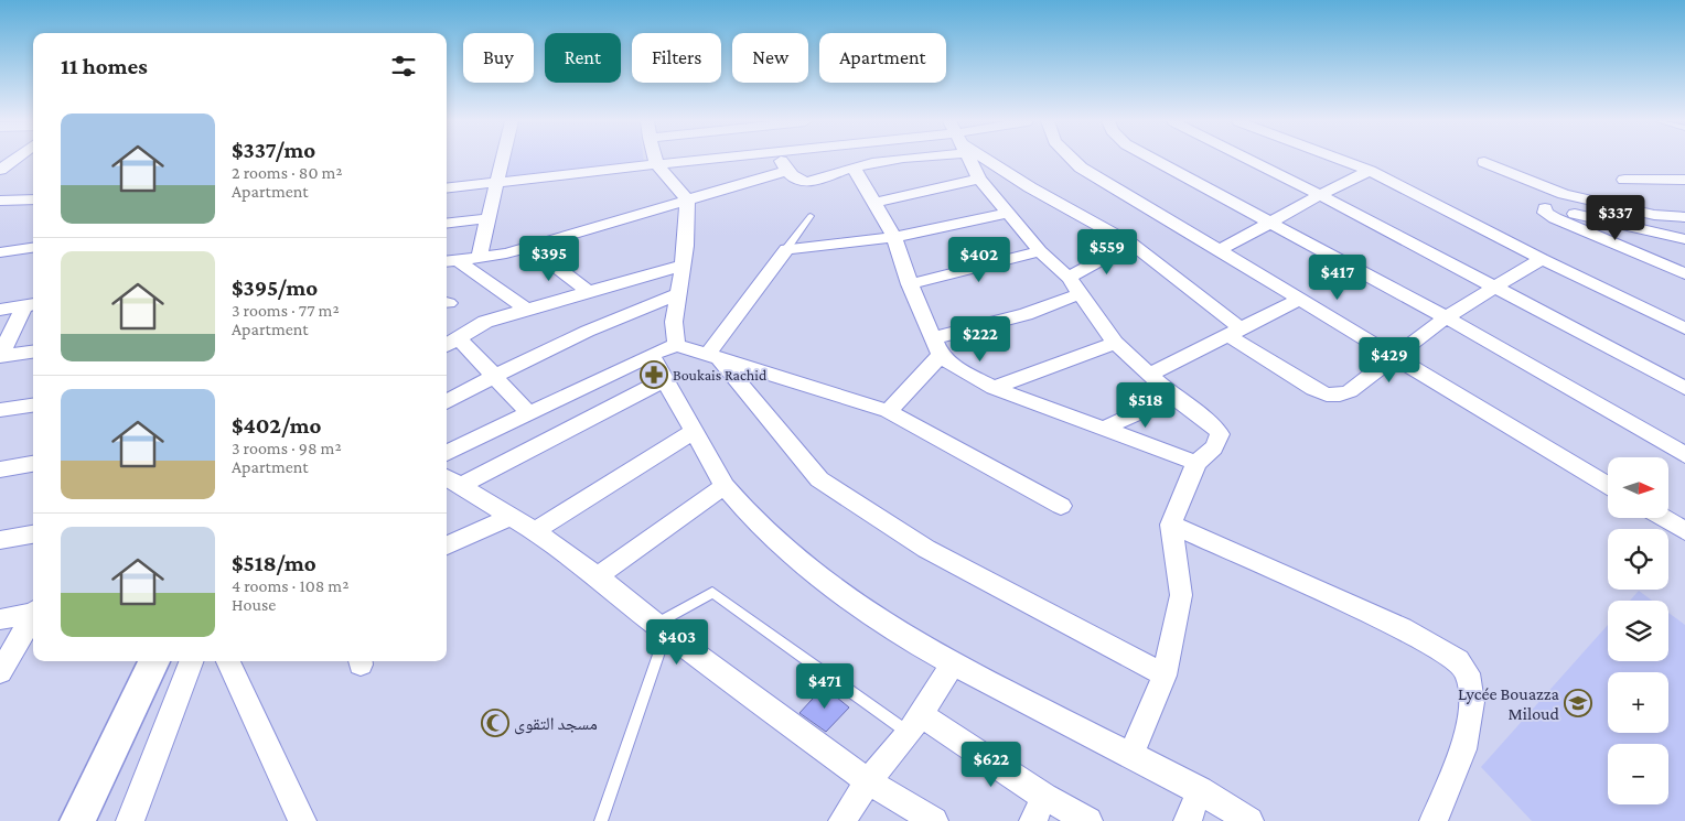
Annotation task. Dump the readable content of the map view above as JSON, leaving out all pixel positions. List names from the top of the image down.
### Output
{
  "places": {
    "pharmacy": ["Boukais Rachid"],
    "school or university": ["Lycée Bouazza Miloud"],
    "mosque": ["مسجد التقوى"]
  },
  "north": "right",
  "page": {
    "chip": [
      "Buy",
      "Rent",
      "Filters",
      "New",
      "Apartment"
    ],
    "heading": "11 homes",
    "list": [
      {
        "name": "$337/mo",
        "note": "2 rooms · 80 m² · Apartment"
      },
      {
        "name": "$395/mo",
        "note": "3 rooms · 77 m² · Apartment"
      },
      {
        "name": "$402/mo",
        "note": "3 rooms · 98 m² · Apartment"
      },
      {
        "name": "$518/mo",
        "note": "4 rooms · 108 m² · House"
      }
    ],
    "price": [
      "$337",
      "$559",
      "$395",
      "$402",
      "$417",
      "$222",
      "$429",
      "$518",
      "$403",
      "$471",
      "$622"
    ],
    "map_buttons": ["+", "−"]
  }
}
